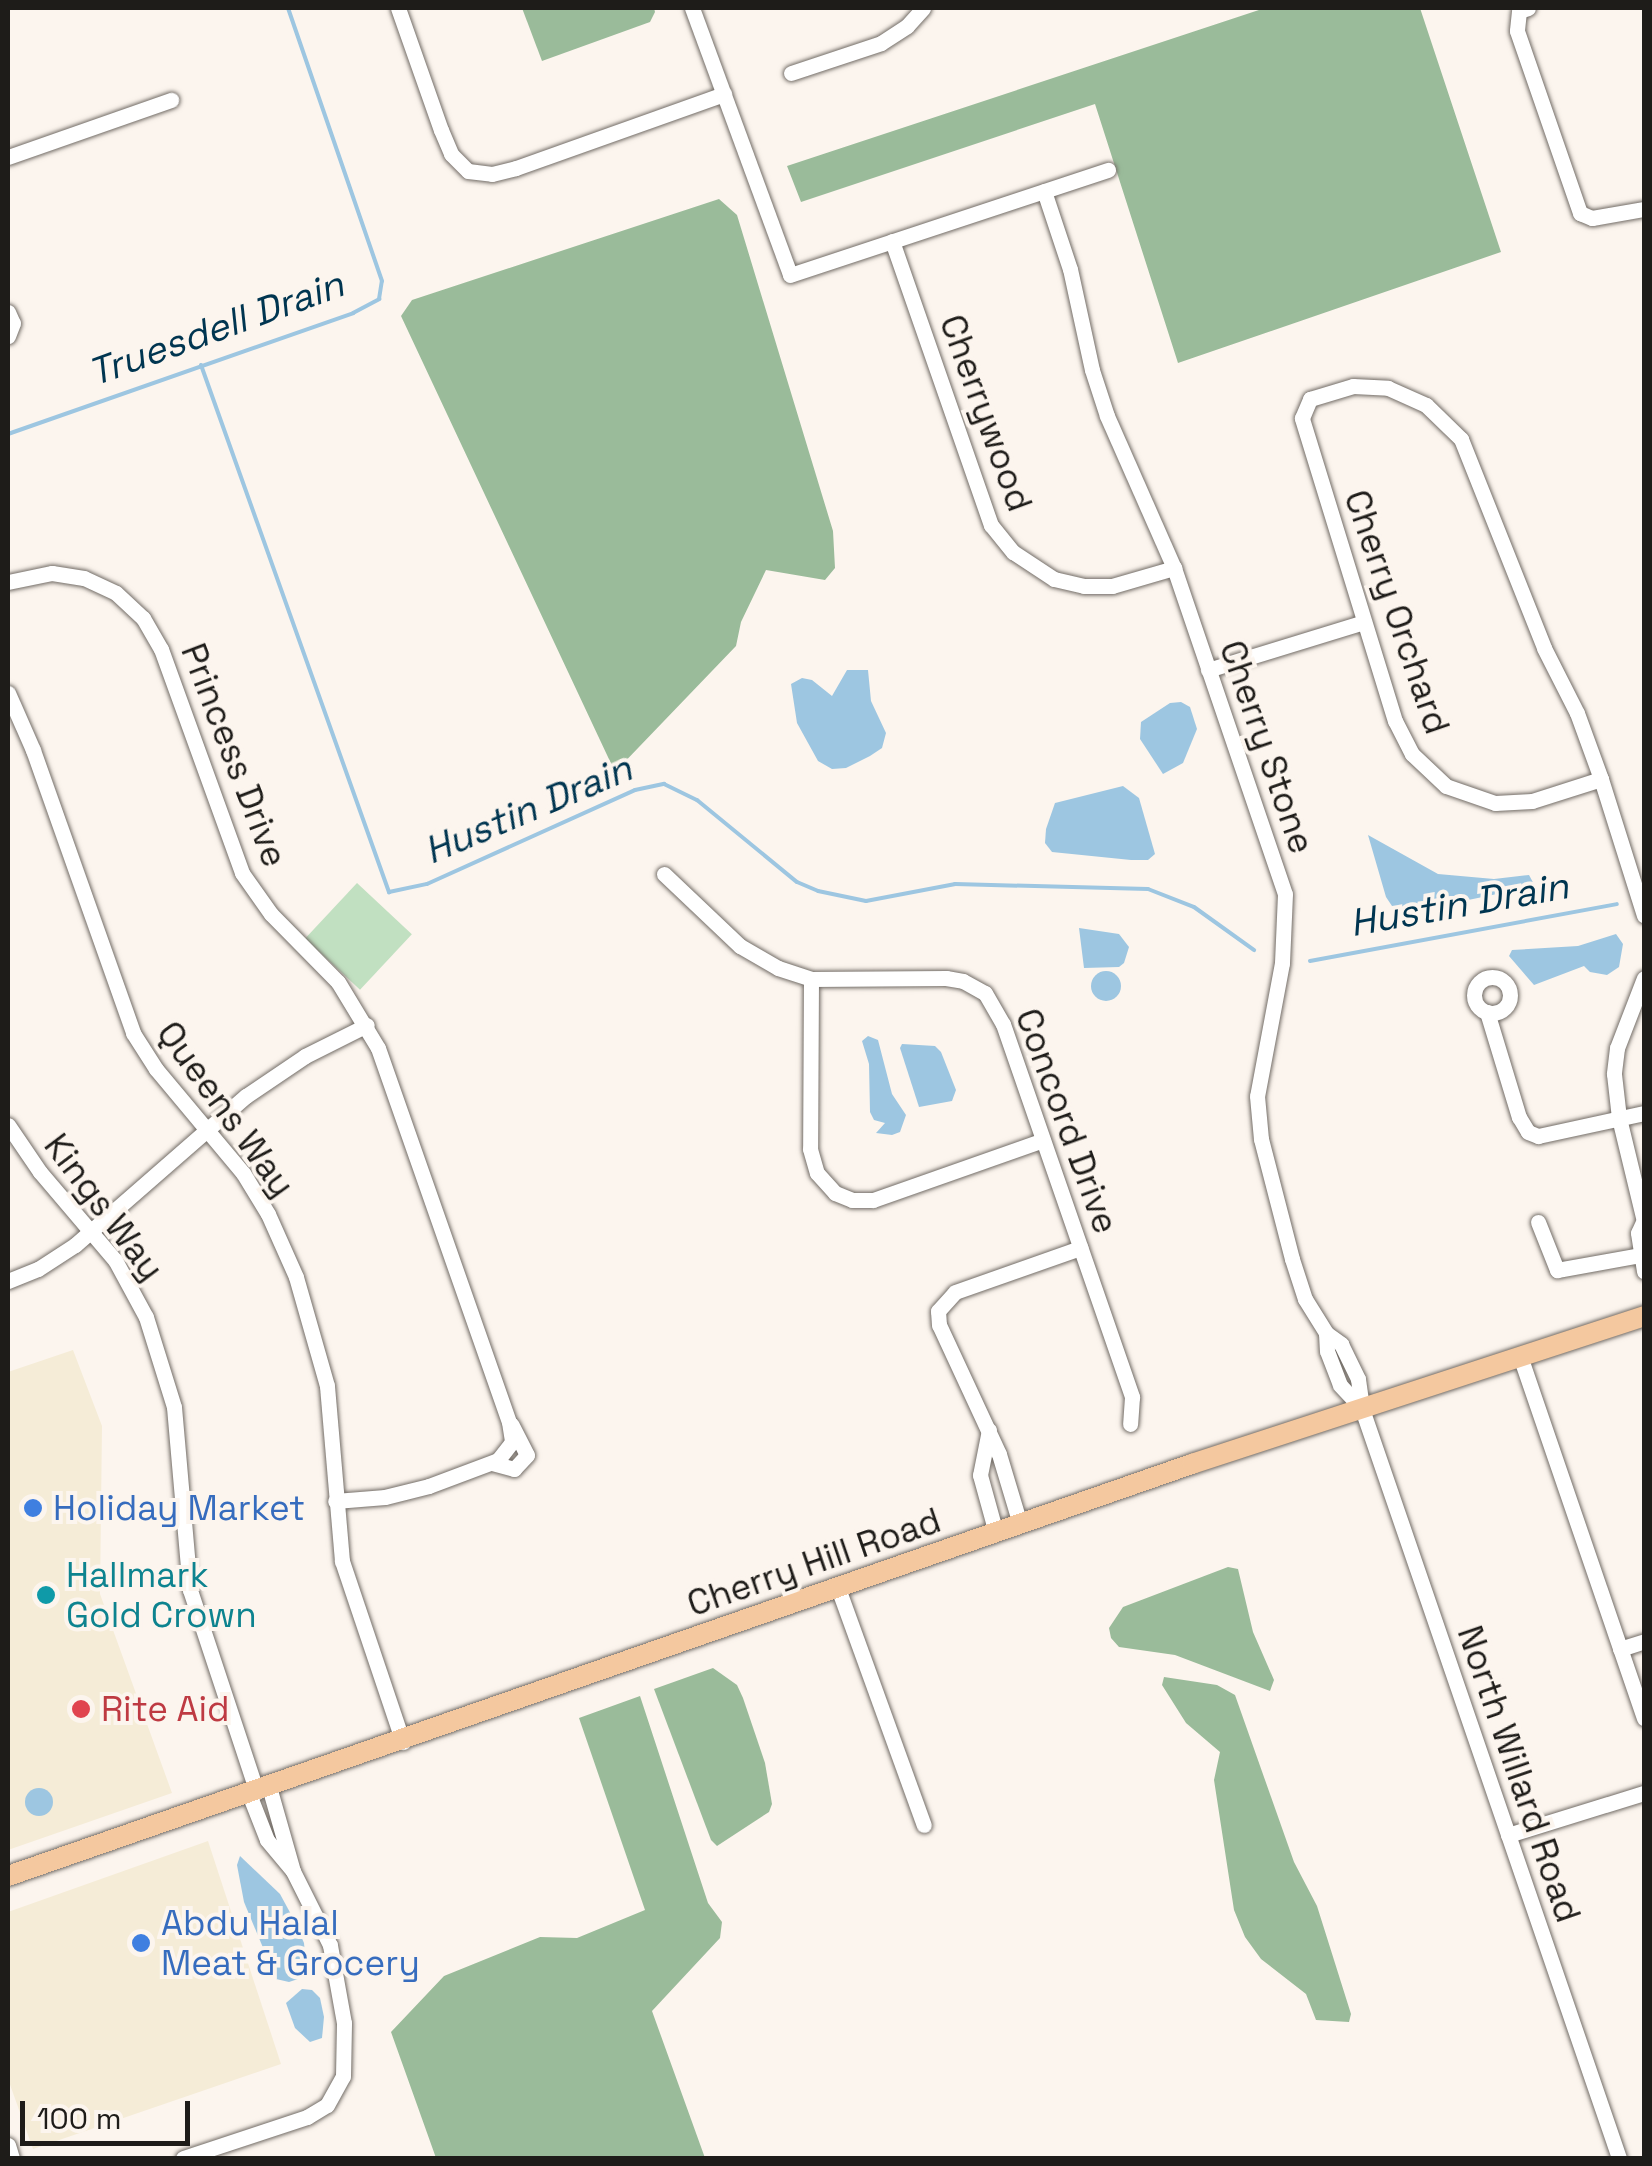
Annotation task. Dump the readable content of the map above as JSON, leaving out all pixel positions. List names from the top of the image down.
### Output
{
  "streets": {
    "main road": ["Cherry Hill Road"],
    "street": [
      "Cherrywood",
      "Cherry Orchard",
      "Cherry Stone",
      "Princess Drive",
      "Queens Way",
      "Concord Drive",
      "Kings Way",
      "North Willard Road"
    ]
  },
  "crossings": [
    ["Cherrywood", "Cherry Stone"],
    ["Cherry Stone", "Cherry Hill Road"],
    ["Cherry Stone", "North Willard Road"],
    ["Princess Drive", "Queens Way"],
    ["Queens Way", "Cherry Hill Road"],
    ["Kings Way", "Cherry Hill Road"],
    ["Cherry Hill Road", "North Willard Road"]
  ],
  "water": ["Truesdell Drain", "Hustin Drain"],
  "places": [
    "Holiday Market",
    "Hallmark Gold Crown",
    "Rite Aid",
    "Abdu Halal Meat & Grocery"
  ],
  "scale_bar": "100 m"
}
